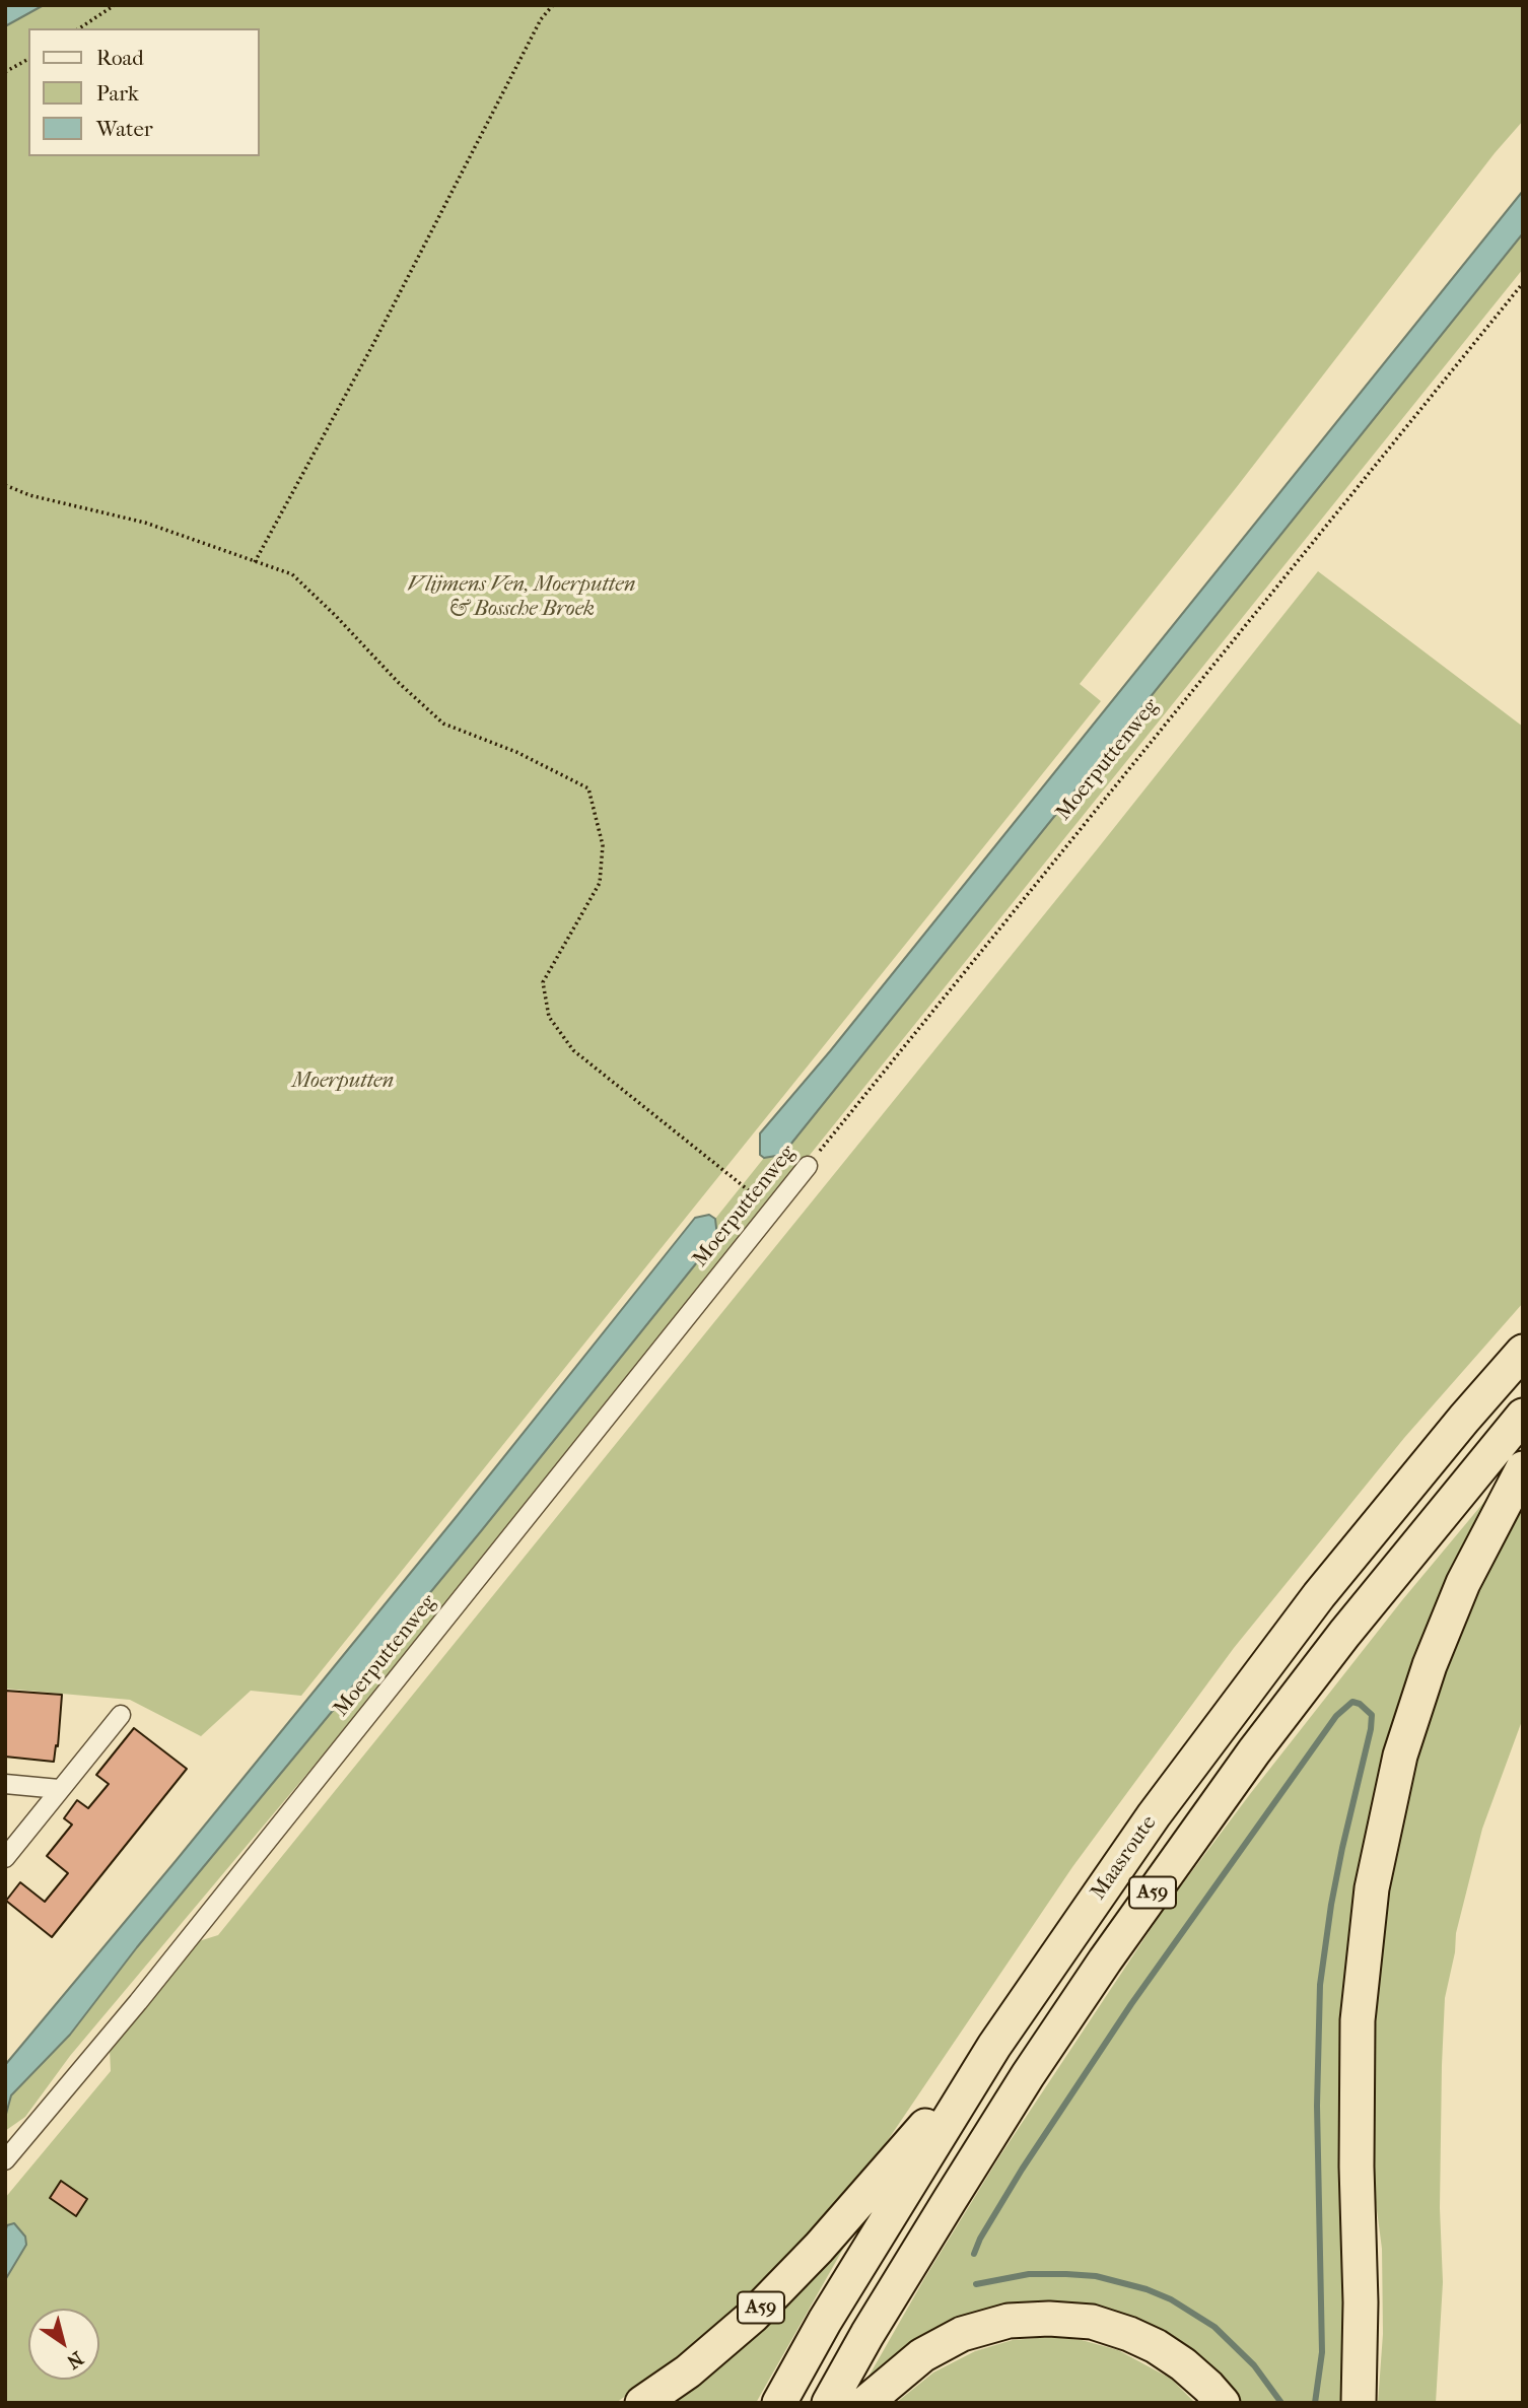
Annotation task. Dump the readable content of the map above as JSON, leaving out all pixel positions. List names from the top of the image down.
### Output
{
  "streets": {
    "highway": ["Maasroute", "A59"],
    "street": ["Moerputtenweg"]
  },
  "crossings": [
    ["Maasroute", "A59"]
  ],
  "parks": ["Vlijmens Ven, Moerputten & Bossche Broek", "Moerputten"],
  "legend": ["Road", "Park", "Water"],
  "north": "bottom right"
}
